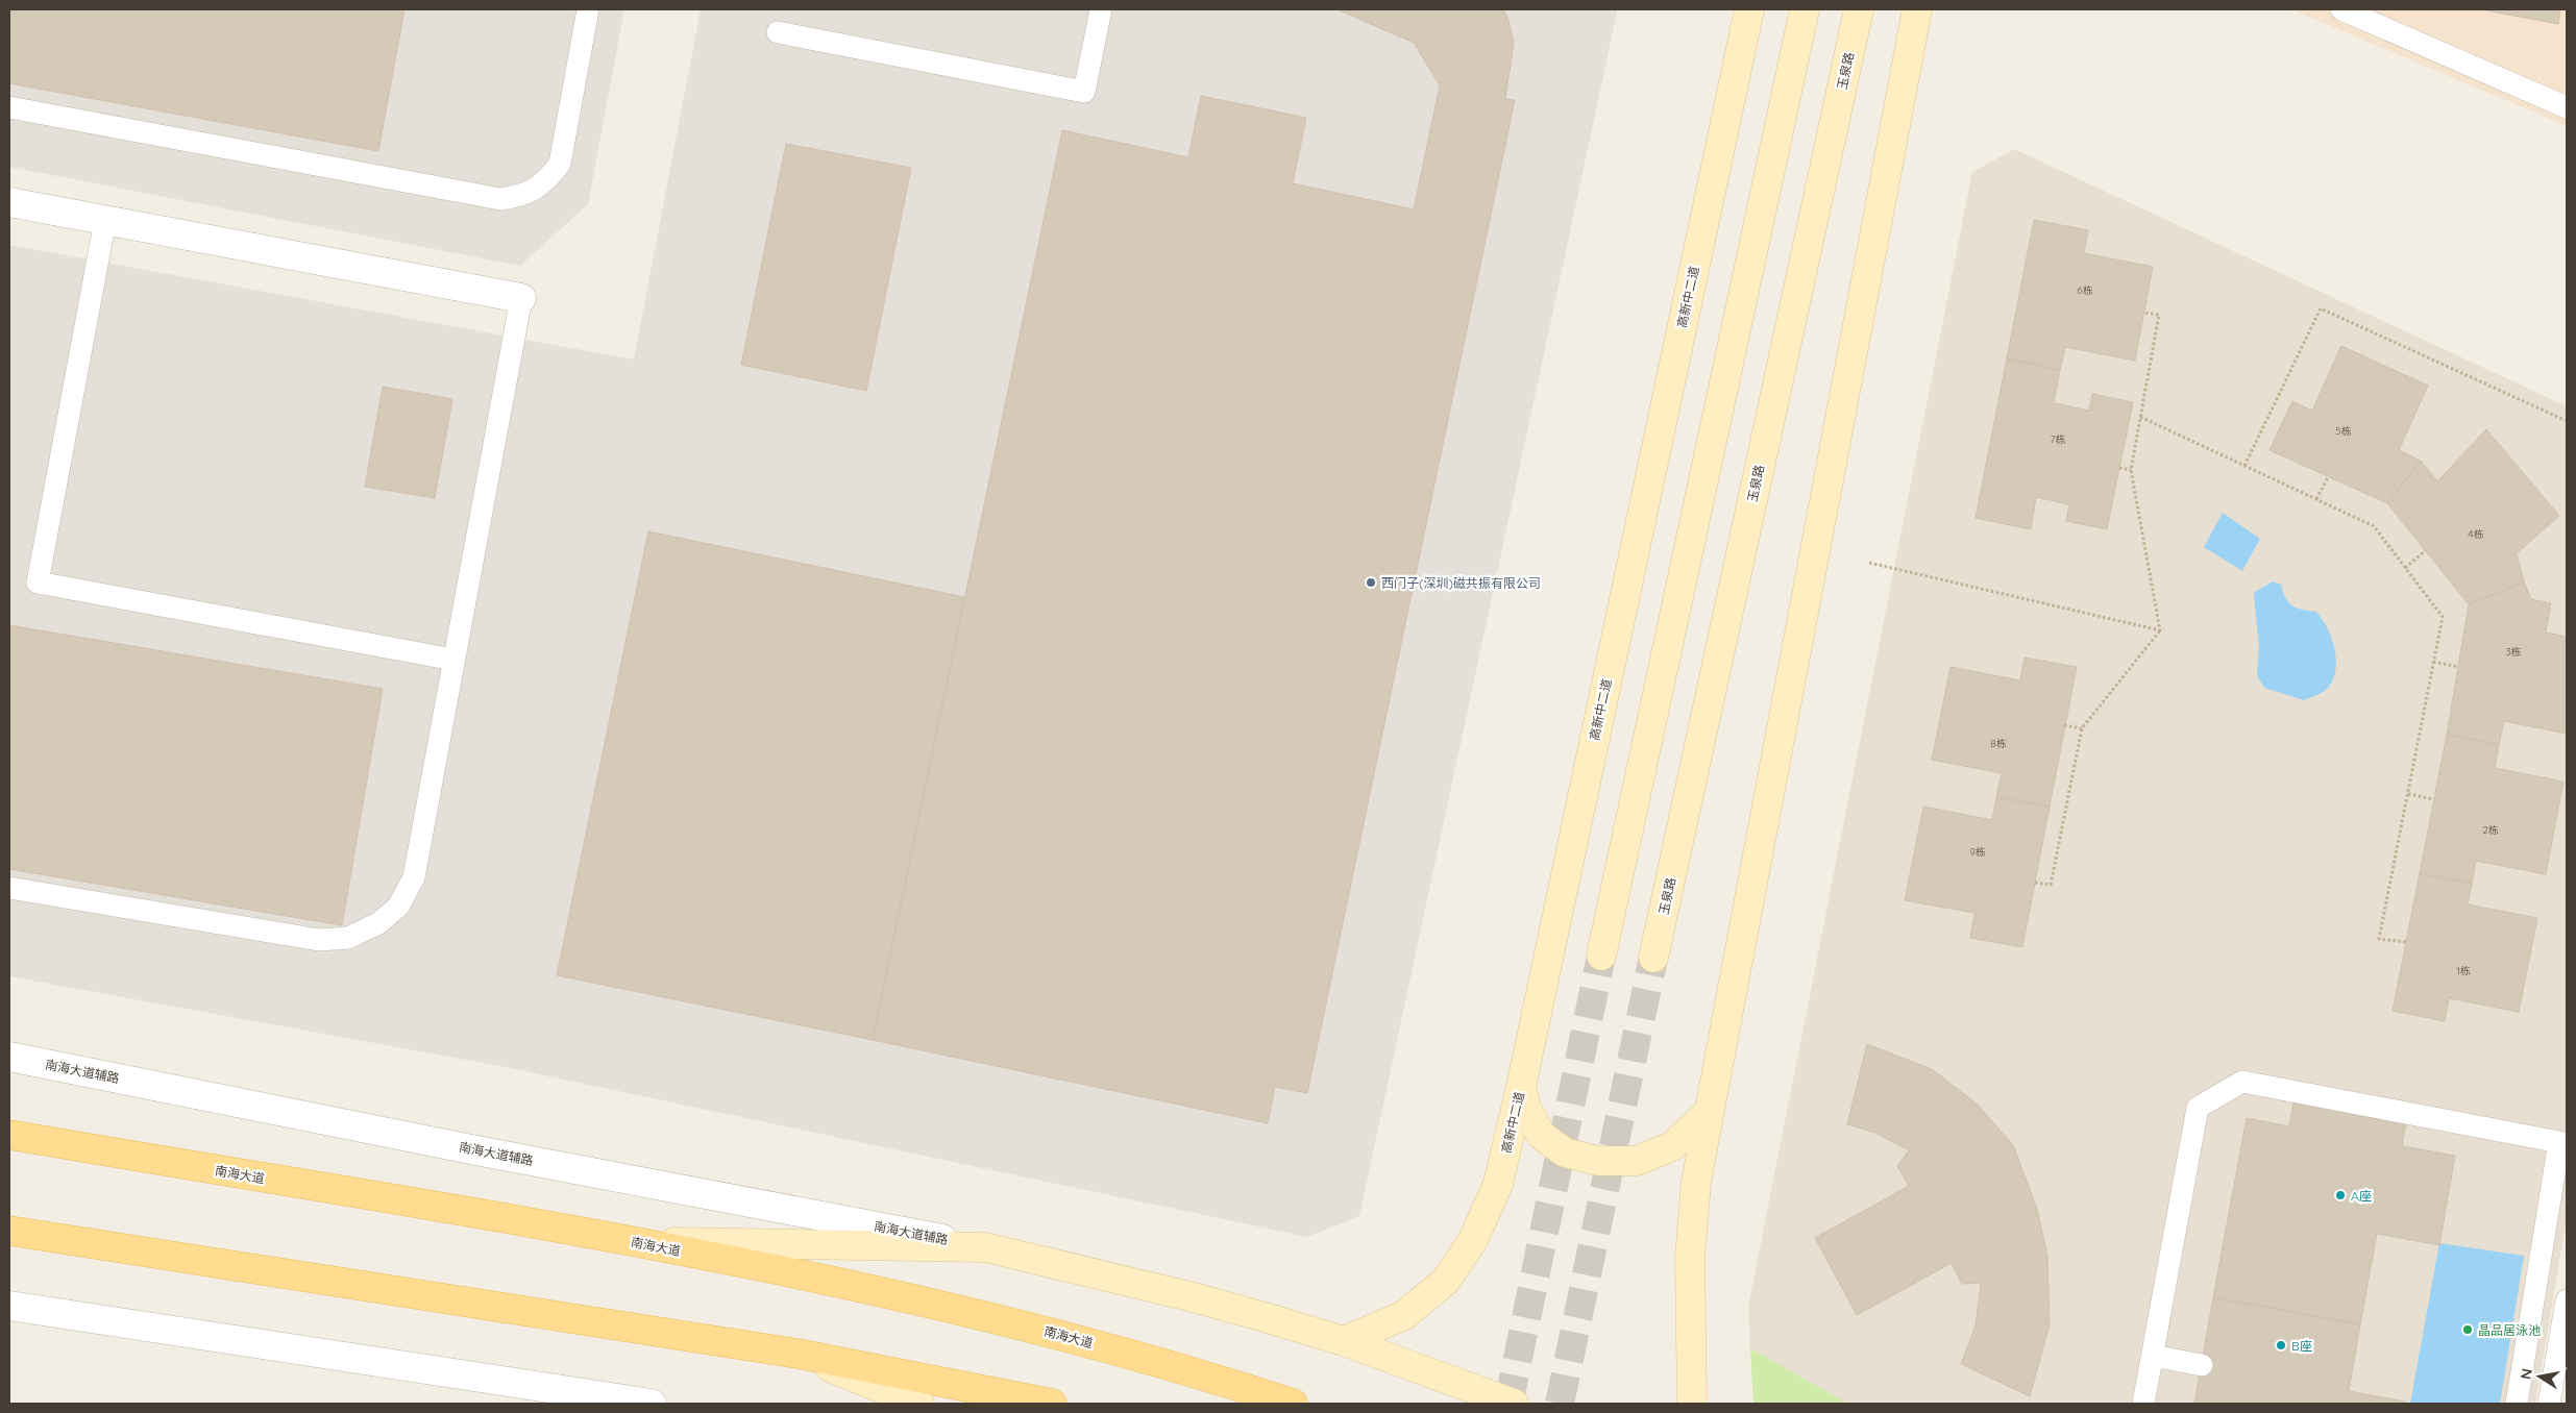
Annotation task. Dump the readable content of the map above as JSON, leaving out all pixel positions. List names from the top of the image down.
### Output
{
  "streets": {
    "main road": ["玉泉路", "高新中二道", "南海大道"],
    "street": ["南海大道辅路"]
  },
  "places": [
    "西门子(深圳)磁共振有限公司",
    "A座",
    "晶品居泳池",
    "B座"
  ],
  "house_numbers": [
    "6栋",
    "5栋",
    "7栋",
    "4栋",
    "3栋",
    "8栋",
    "2栋",
    "9栋",
    "1栋"
  ],
  "north": "left"
}
